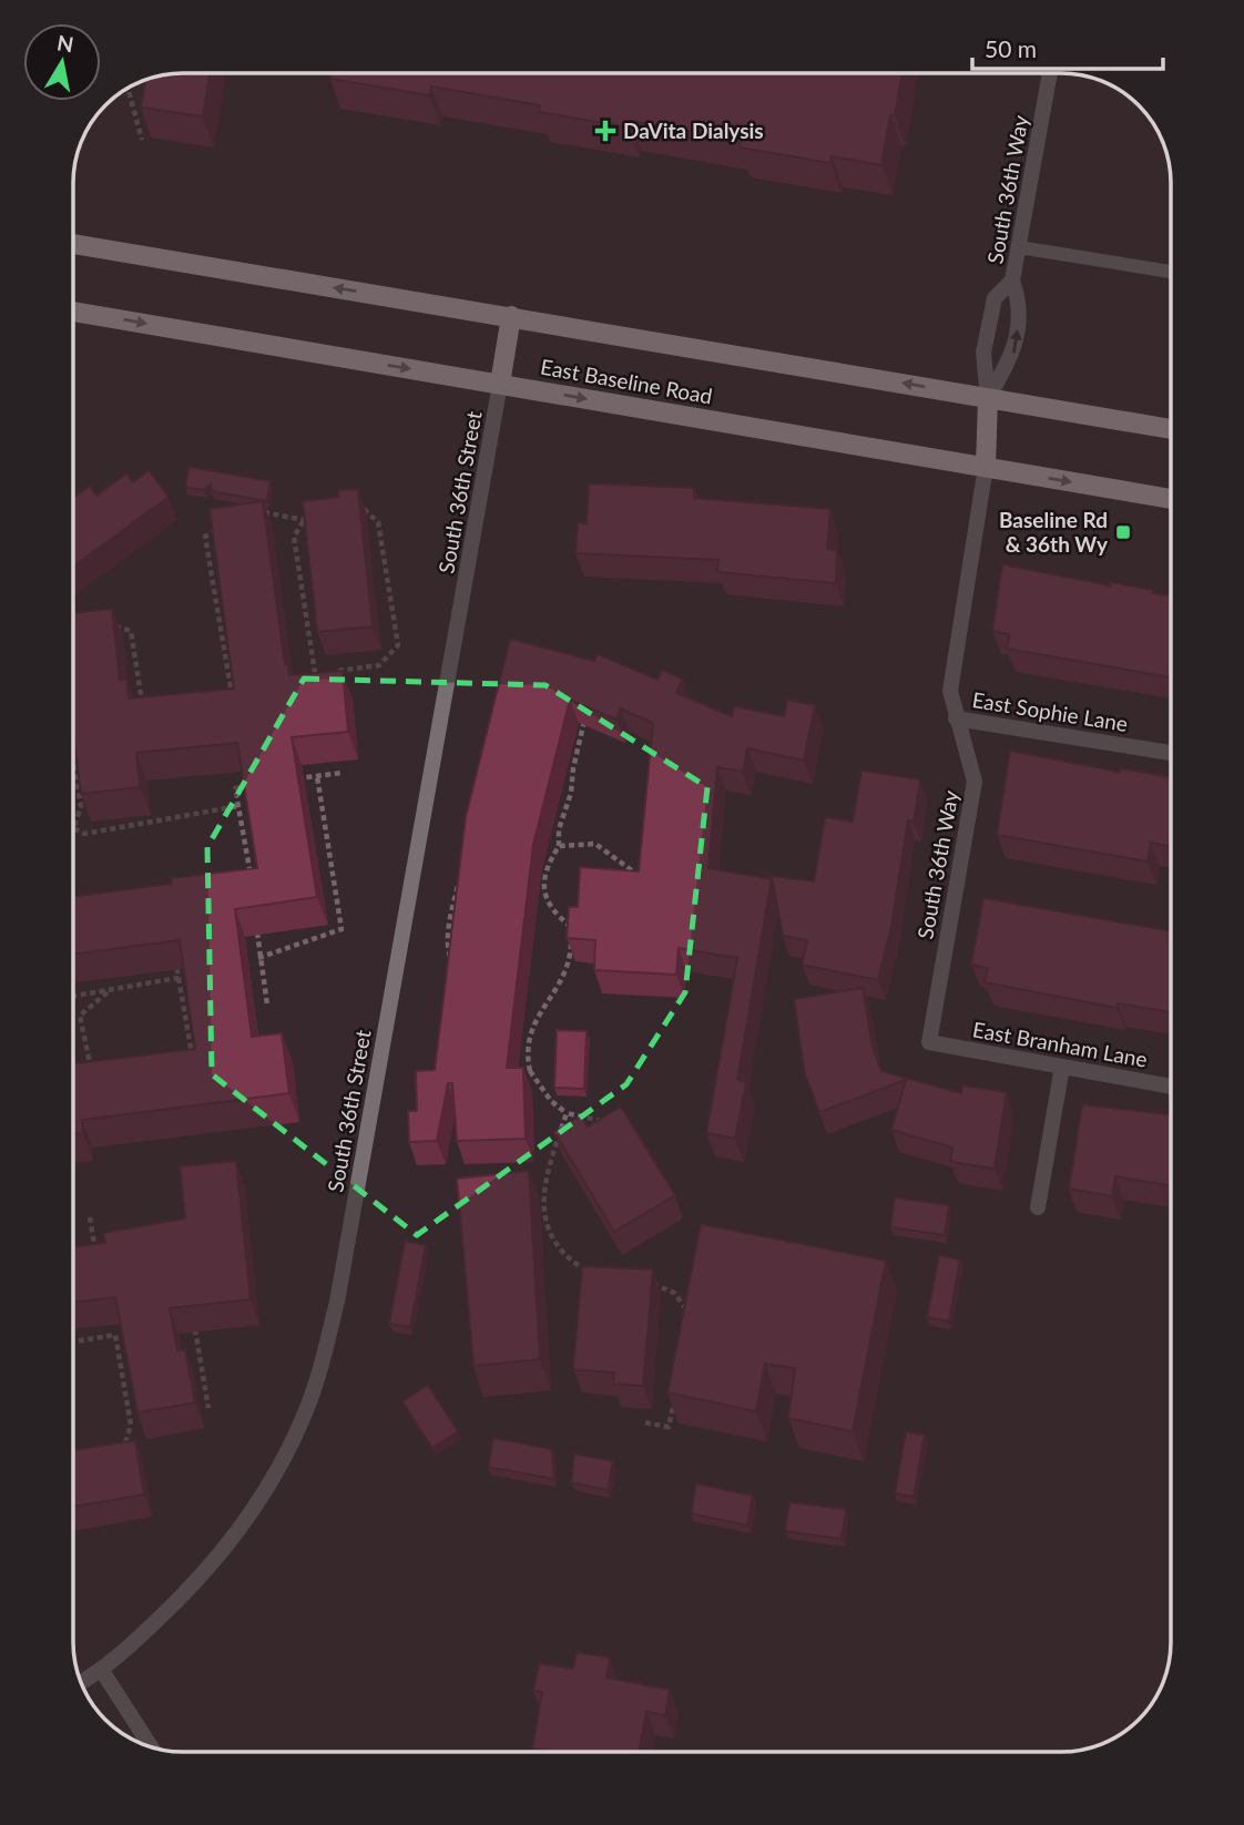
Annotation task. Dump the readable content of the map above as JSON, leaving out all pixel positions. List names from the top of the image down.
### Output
{
  "streets": {
    "main road": ["East Baseline Road"],
    "street": [
      "South 36th Way",
      "South 36th Street",
      "East Sophie Lane",
      "East Branham Lane"
    ]
  },
  "crossings": [
    ["South 36th Way", "East Baseline Road"],
    ["South 36th Way", "East Sophie Lane"],
    ["South 36th Way", "East Branham Lane"],
    ["East Baseline Road", "South 36th Street"]
  ],
  "places": {
    "health": ["DaVita Dialysis"],
    "transit": ["Baseline Rd & 36th Wy"]
  },
  "scale_bar": "50 m",
  "north": "top"
}
